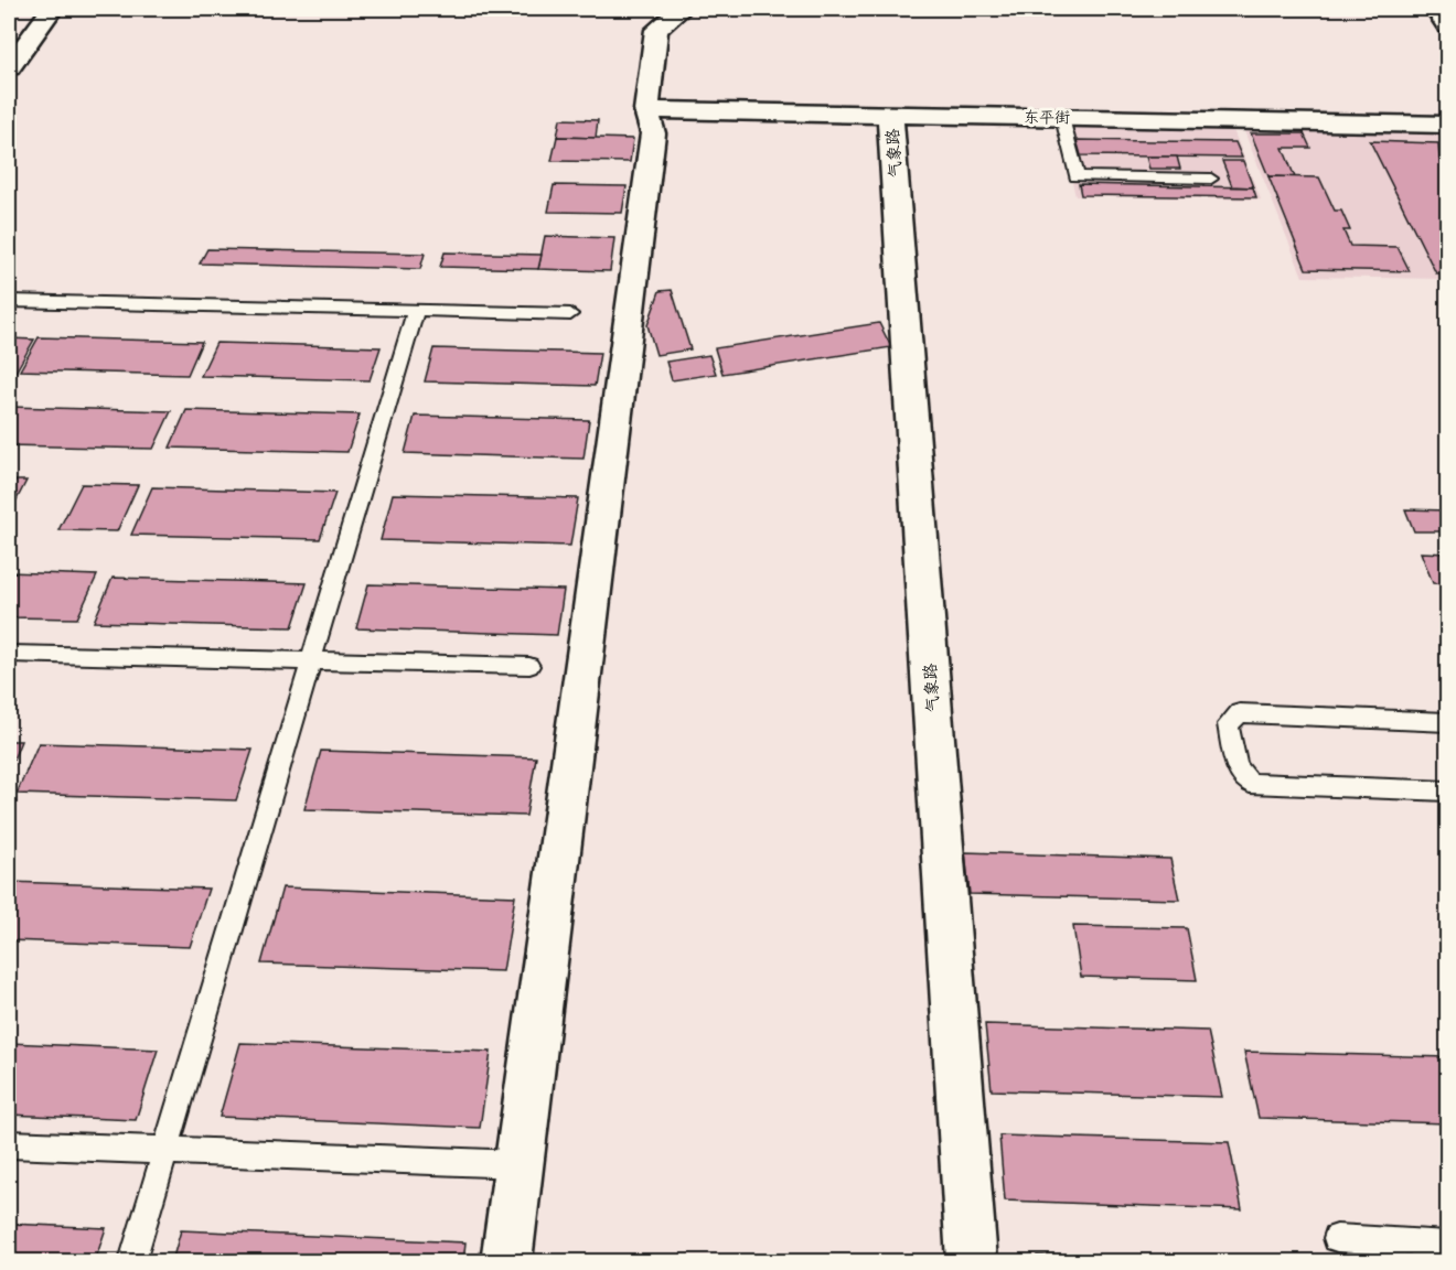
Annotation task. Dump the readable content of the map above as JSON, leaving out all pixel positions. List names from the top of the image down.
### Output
{
  "streets": {
    "street": ["东平街", "气象路"]
  },
  "crossings": [
    ["东平街", "气象路"]
  ]
}
